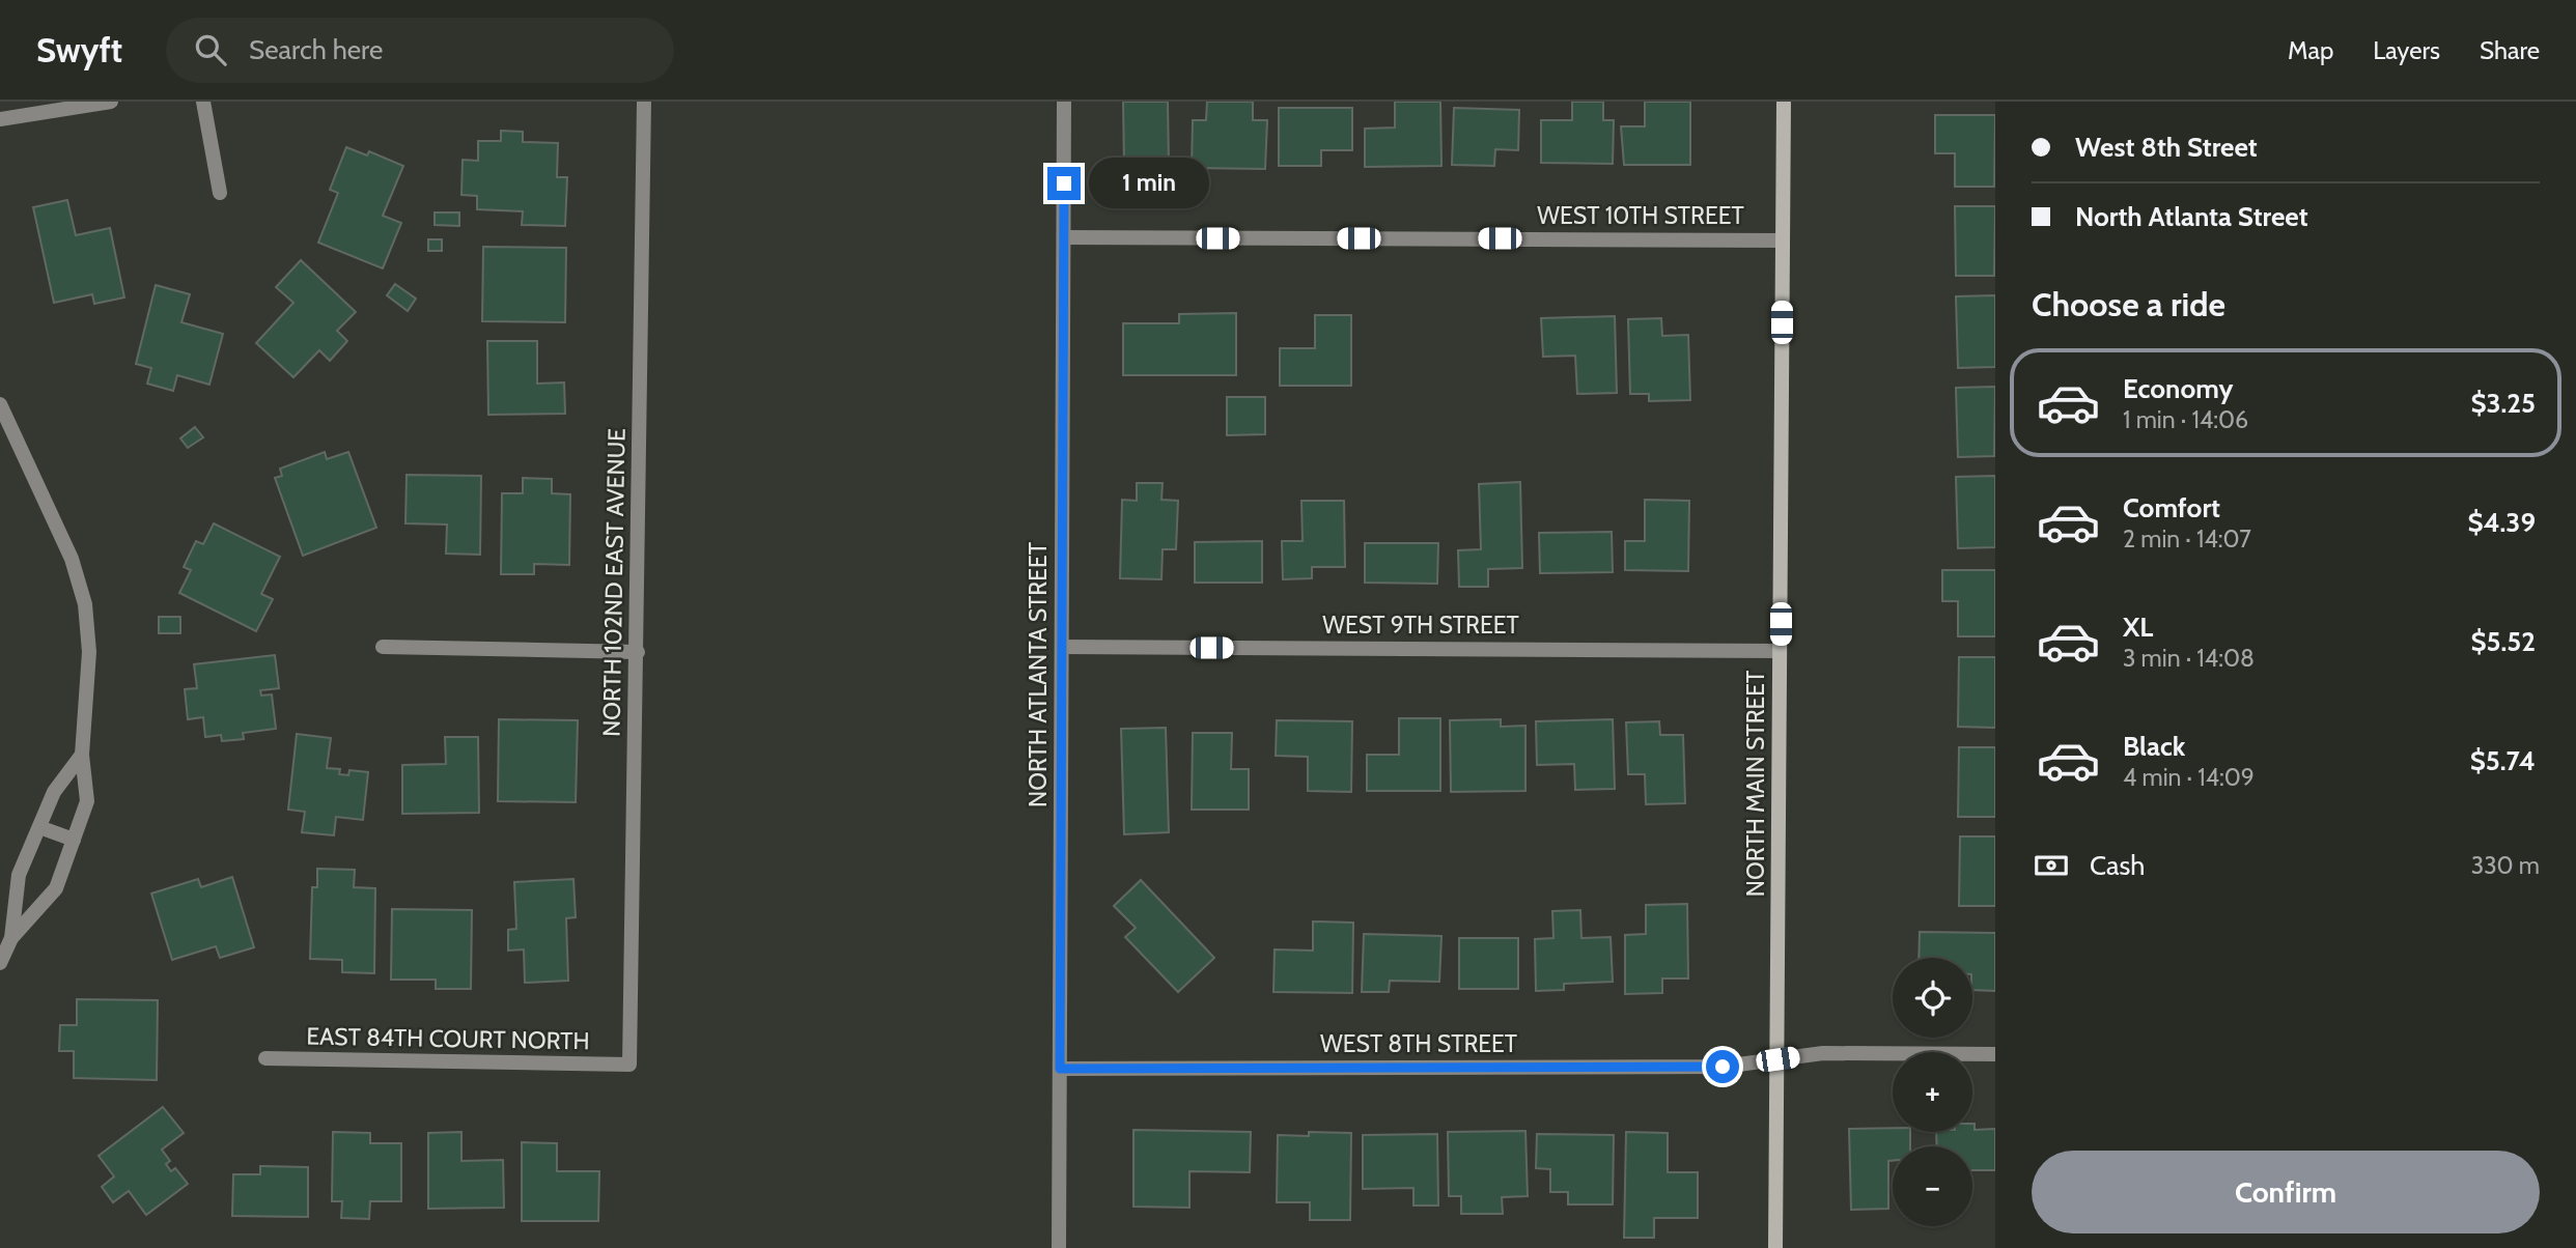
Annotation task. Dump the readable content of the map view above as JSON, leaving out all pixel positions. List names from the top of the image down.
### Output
{
  "streets": {
    "main road": ["NORTH MAIN STREET"],
    "street": [
      "WEST 10TH STREET",
      "NORTH 102ND EAST AVENUE",
      "WEST 9TH STREET",
      "NORTH ATLANTA STREET",
      "EAST 84TH COURT NORTH",
      "WEST 8TH STREET"
    ]
  },
  "crossings": [
    ["WEST 10TH STREET", "NORTH ATLANTA STREET"],
    ["WEST 10TH STREET", "NORTH MAIN STREET"],
    ["NORTH 102ND EAST AVENUE", "EAST 84TH COURT NORTH"],
    ["WEST 9TH STREET", "NORTH ATLANTA STREET"],
    ["WEST 9TH STREET", "NORTH MAIN STREET"],
    ["NORTH ATLANTA STREET", "WEST 8TH STREET"],
    ["NORTH MAIN STREET", "WEST 8TH STREET"]
  ],
  "page": {
    "header": "Swyft",
    "search": "Search here",
    "nav": ["Map", "Layers", "Share"],
    "banner": ["West 8th Street", "North Atlanta Street"],
    "bubble": "1 min",
    "heading": "Choose a ride",
    "list": [
      {
        "name": "Economy",
        "note": "1 min · 14:06",
        "value": "$3.25"
      },
      {
        "name": "Comfort",
        "note": "2 min · 14:07",
        "value": "$4.39"
      },
      {
        "name": "XL",
        "note": "3 min · 14:08",
        "value": "$5.52"
      },
      {
        "name": "Black",
        "note": "4 min · 14:09",
        "value": "$5.74"
      }
    ],
    "pay": ["Cash", "330 m"],
    "map_buttons": ["+", "−"],
    "buttons": "Confirm"
  }
}
